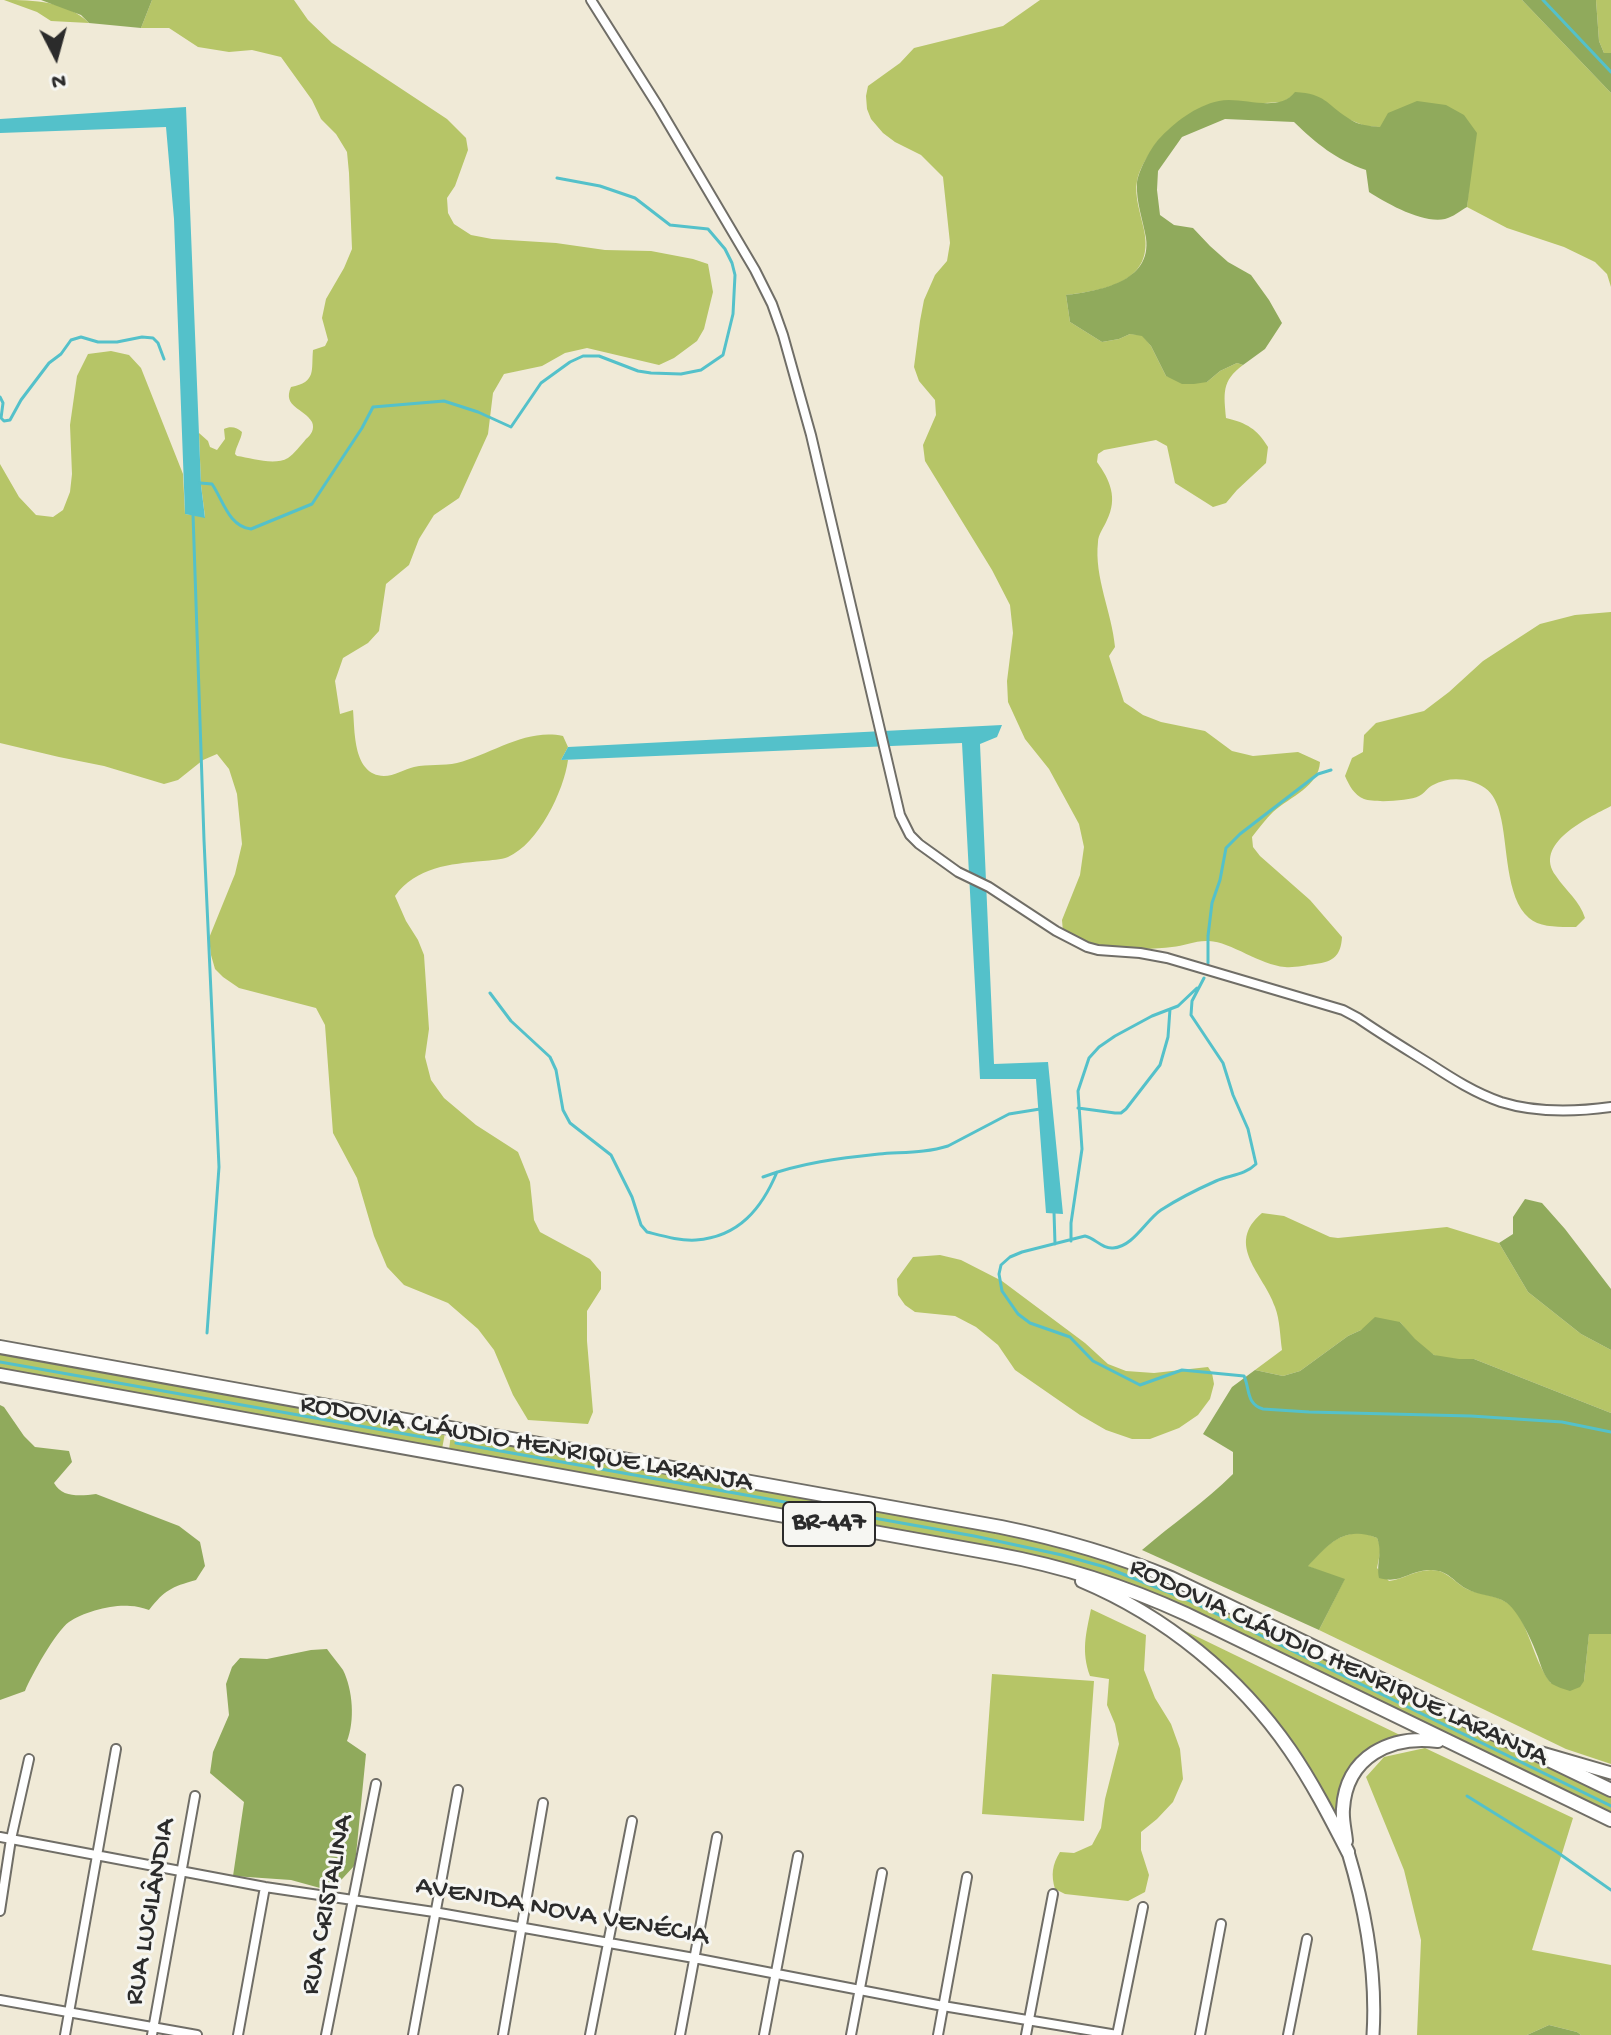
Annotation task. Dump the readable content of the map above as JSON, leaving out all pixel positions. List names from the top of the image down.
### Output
{
  "streets": {
    "main road": ["RODOVIA CLÁUDIO HENRIQUE LARANJA", "BR-447"],
    "street": ["RUA CRISTALINA", "RUA LUCILÂNDIA", "AVENIDA NOVA VENÉCIA"]
  },
  "crossings": [
    ["RUA CRISTALINA", "AVENIDA NOVA VENÉCIA"],
    ["RUA LUCILÂNDIA", "AVENIDA NOVA VENÉCIA"]
  ],
  "north": "bottom"
}
